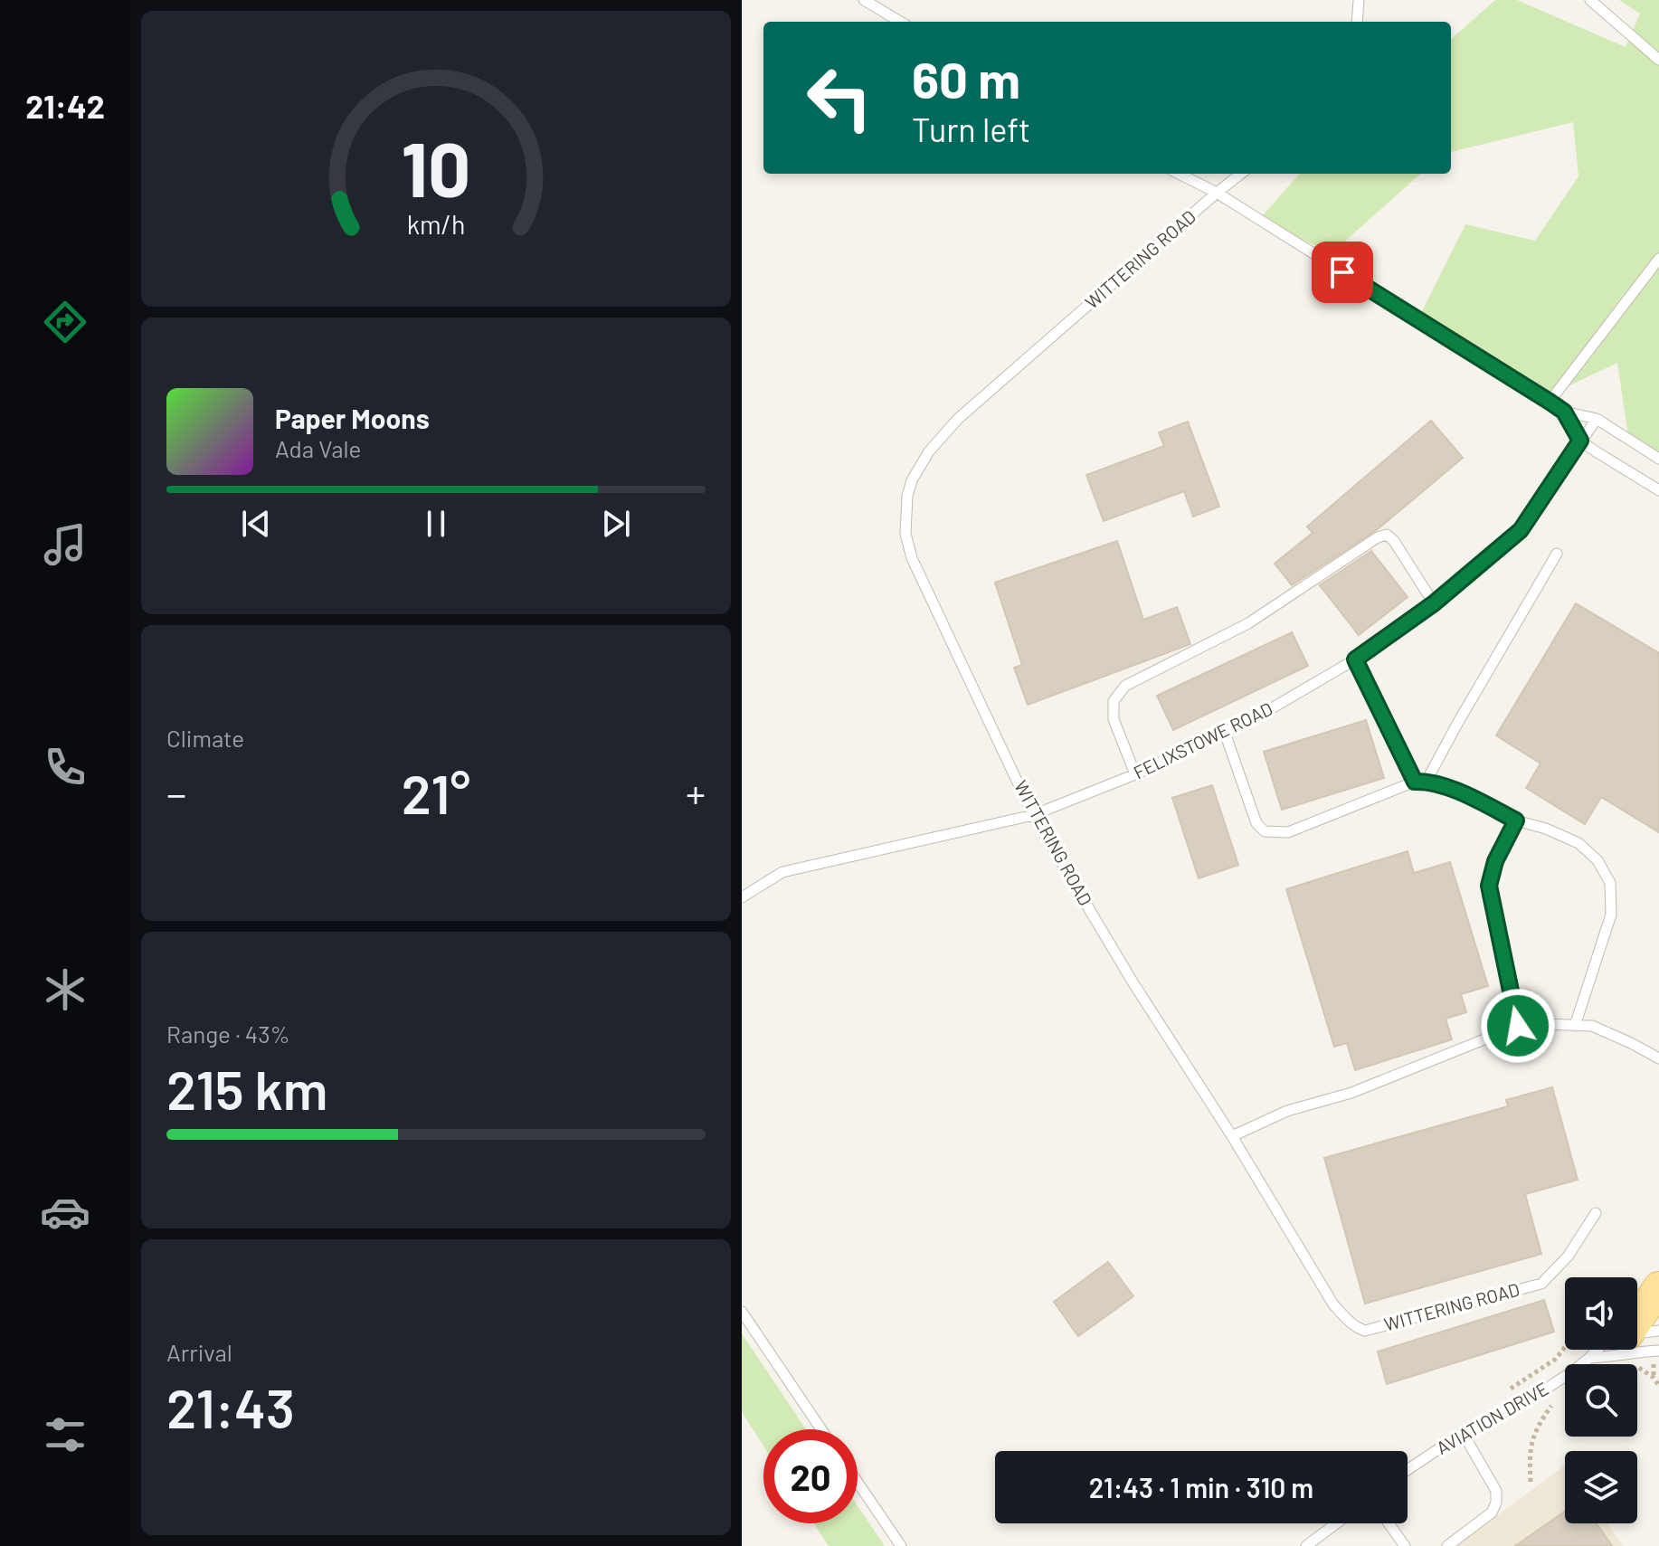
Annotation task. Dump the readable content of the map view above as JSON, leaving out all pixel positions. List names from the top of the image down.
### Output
{
  "streets": {
    "lane": ["WITTERING ROAD", "FELIXSTOWE ROAD", "AVIATION DRIVE"]
  },
  "crossings": [
    ["WITTERING ROAD", "FELIXSTOWE ROAD"]
  ],
  "page": {
    "tabs": "21:42",
    "turn": ["60 m", "Turn left"],
    "song": ["Paper Moons", "Ada Vale"],
    "tile": [
      "Climate",
      ["Range · 43%", "215 km"],
      ["Arrival", "21:43"]
    ],
    "heat": ["−", "21°", "+"],
    "limit": "20",
    "trip": "21:43 · 1 min · 310 m",
    "gauge": ["10", "km/h"]
  }
}
